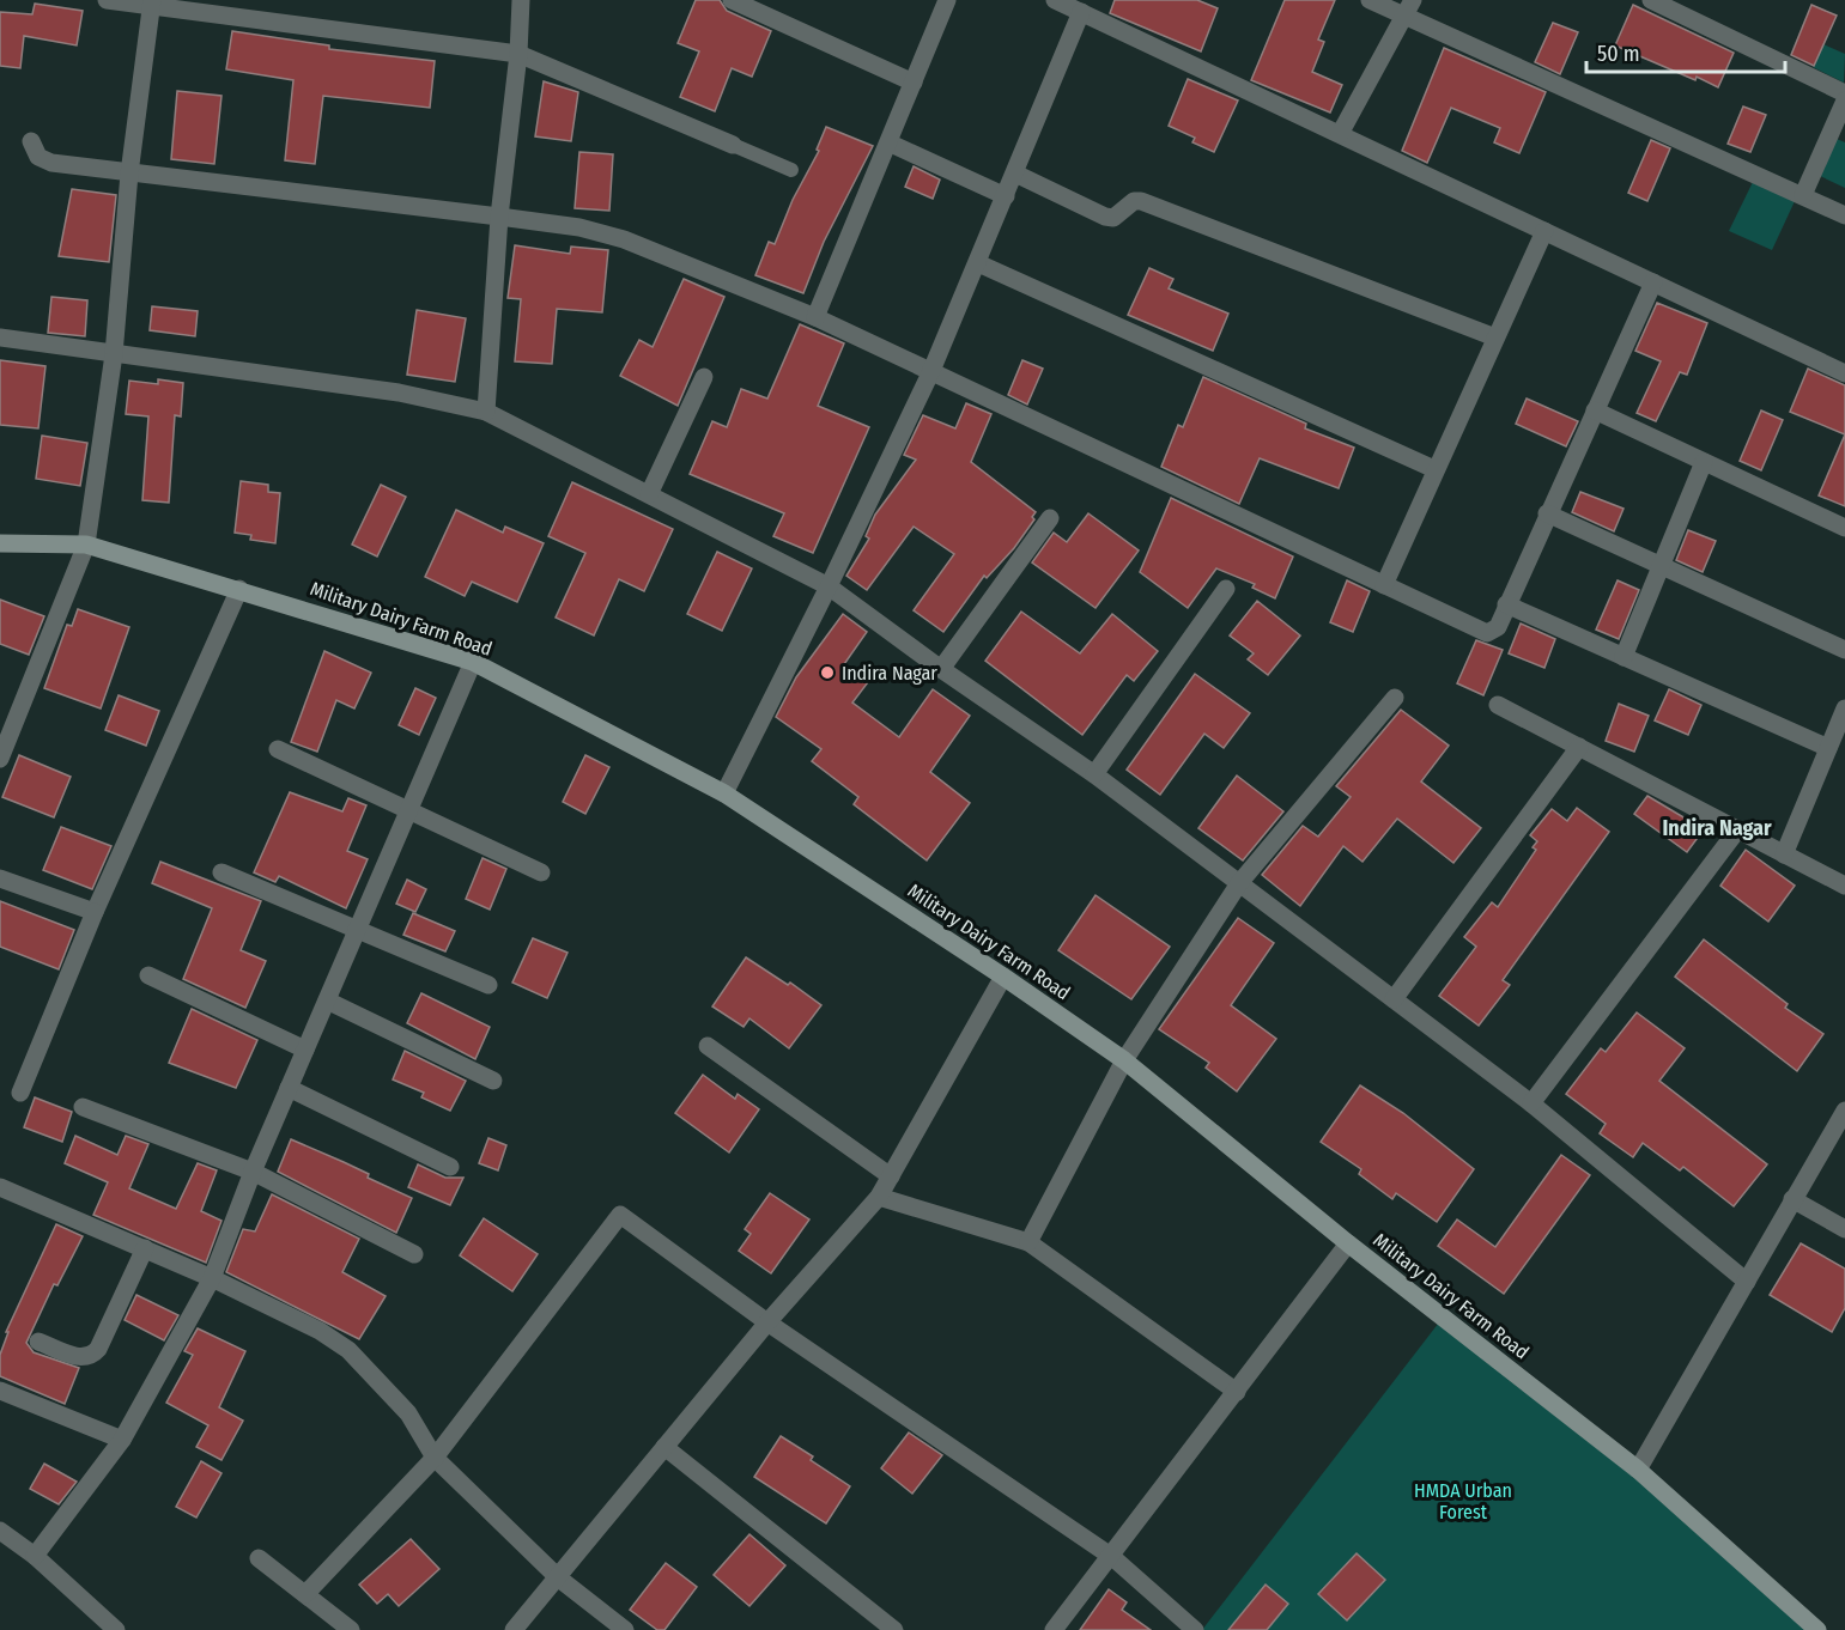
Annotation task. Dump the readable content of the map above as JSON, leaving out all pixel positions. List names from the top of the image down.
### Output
{
  "streets": {
    "main road": ["Military Dairy Farm Road"]
  },
  "districts": ["Indira Nagar"],
  "parks": ["HMDA Urban Forest"],
  "places": ["Indira Nagar"],
  "scale_bar": "50 m"
}
